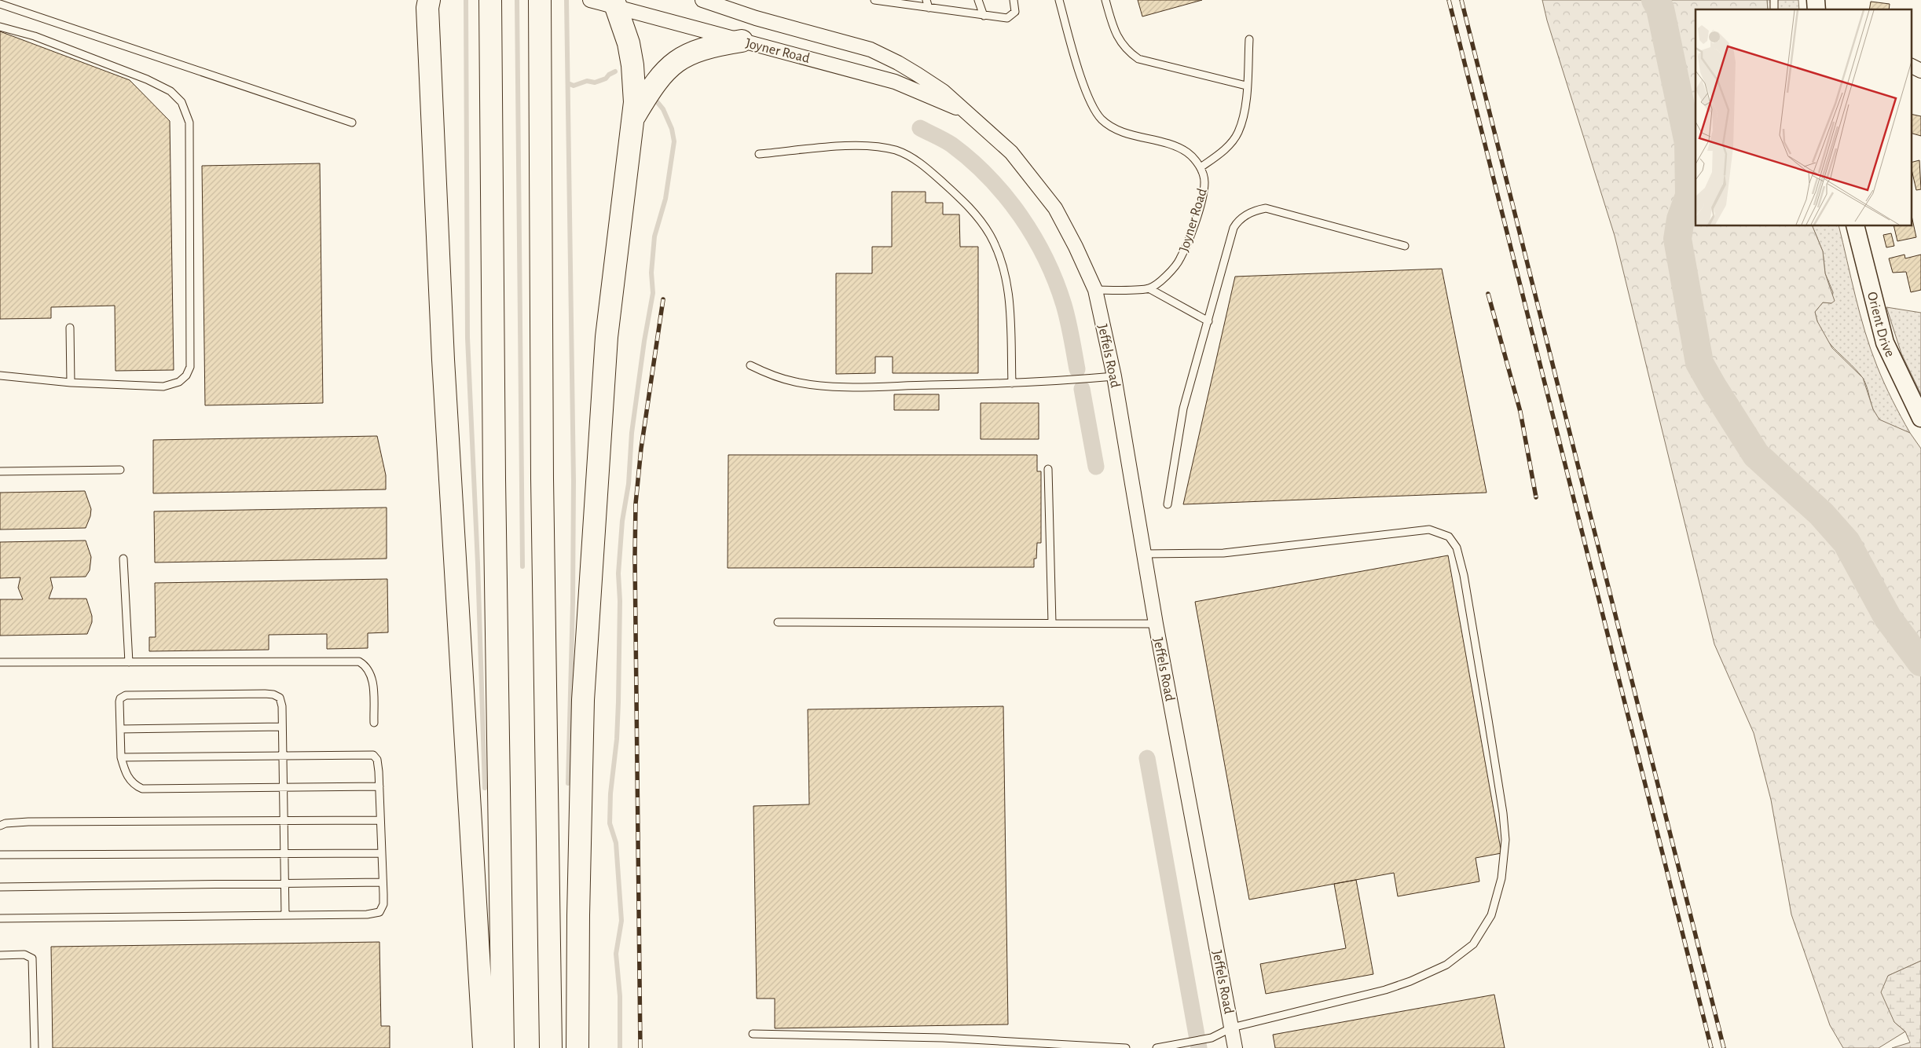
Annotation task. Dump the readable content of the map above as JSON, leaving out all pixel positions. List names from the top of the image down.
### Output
{
  "streets": {
    "street": ["Joyner Road", "Orient Drive", "Jeffels Road"]
  },
  "crossings": [
    ["Joyner Road", "Jeffels Road"]
  ]
}
